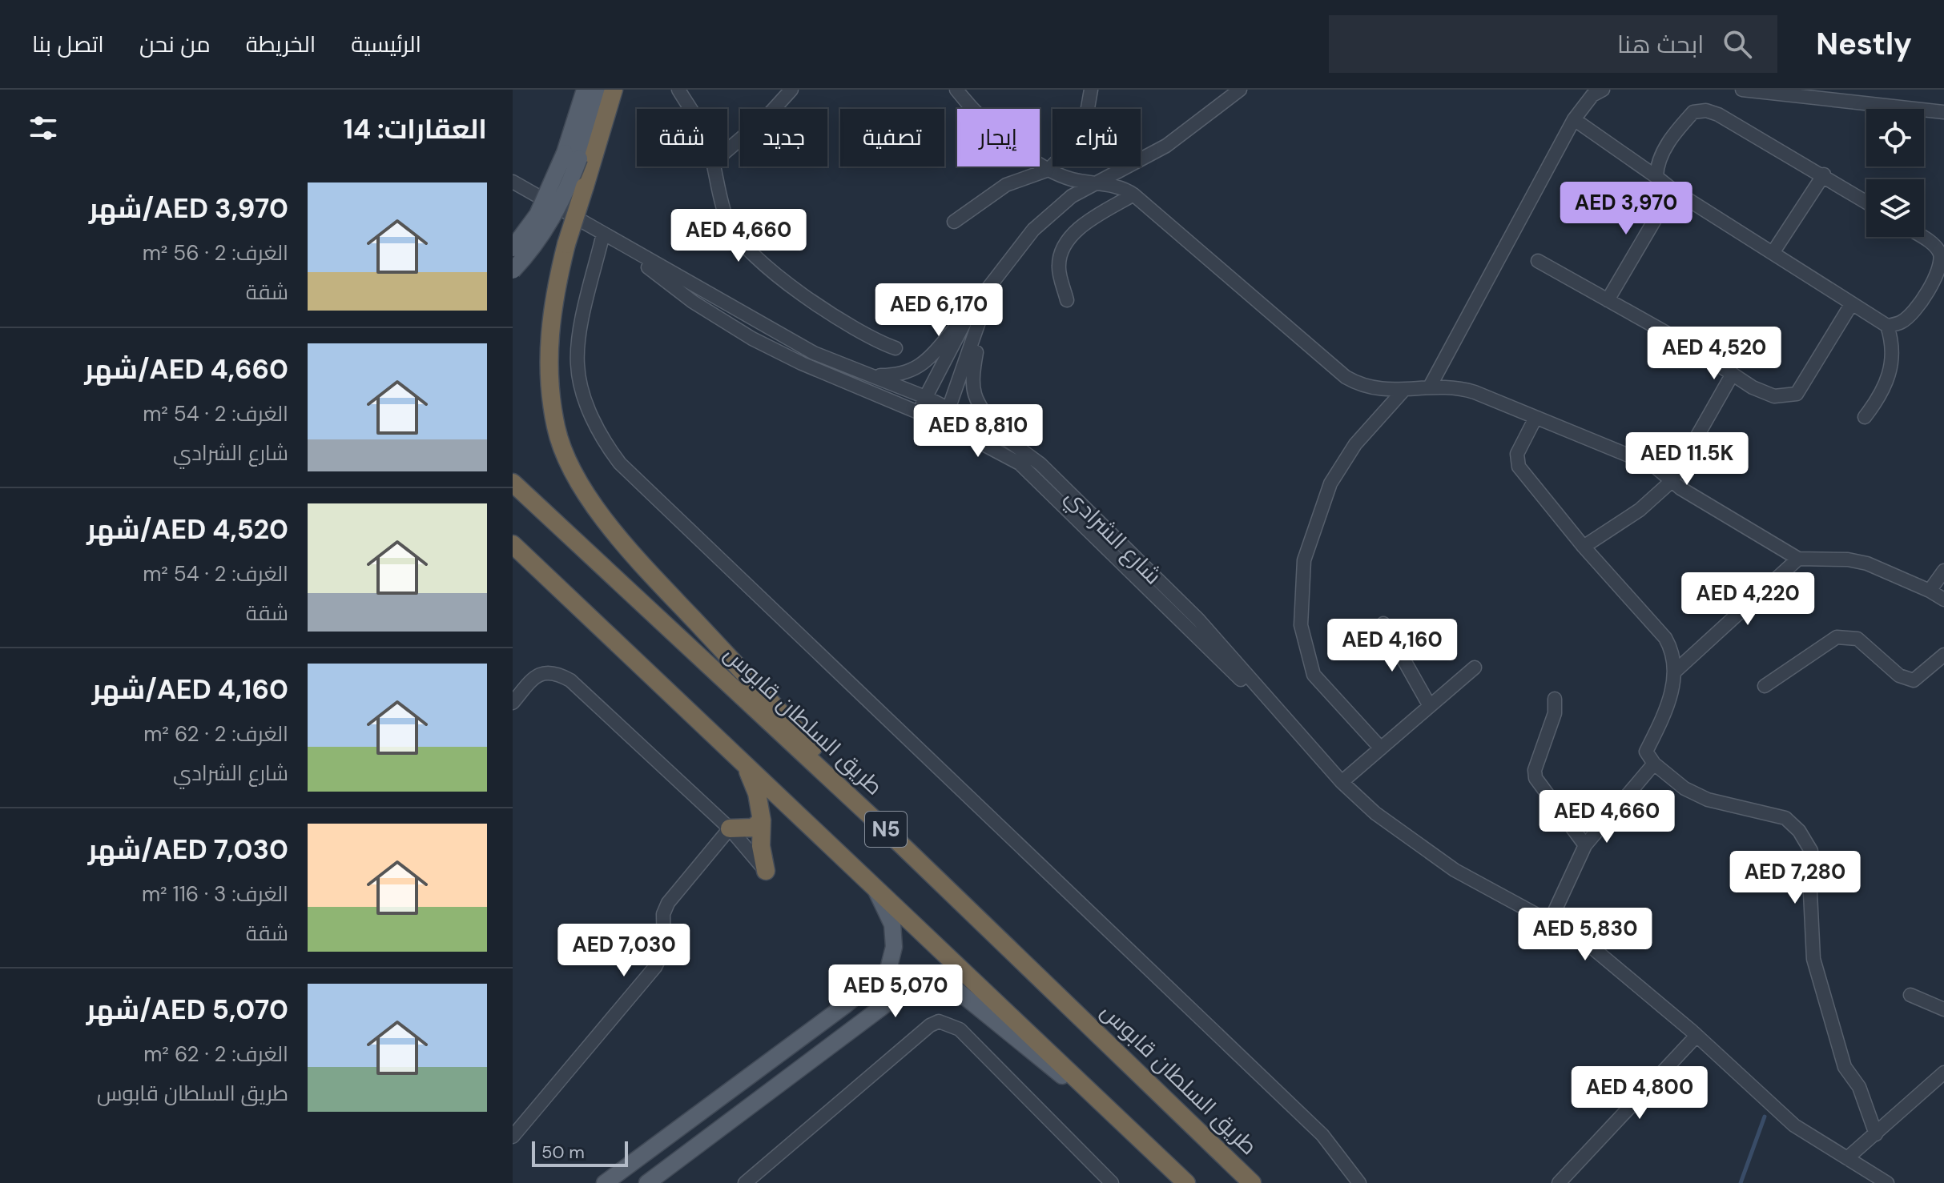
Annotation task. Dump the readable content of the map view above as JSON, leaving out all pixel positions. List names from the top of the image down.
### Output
{
  "streets": {
    "highway": ["طريق السلطان قابوس", "N5"],
    "street": ["شارع الشرادي"]
  },
  "scale_bar": "50 m",
  "page": {
    "header": "Nestly",
    "search": "ابحث هنا",
    "nav": [
      "الرئيسية",
      "الخريطة",
      "من نحن",
      "اتصل بنا"
    ],
    "heading": "العقارات: 14",
    "chip": [
      "شراء",
      "إيجار",
      "تصفية",
      "جديد",
      "شقة"
    ],
    "list": [
      {
        "name": "AED 3,970/شهر",
        "note": "الغرف: 2 · 56 m² · شقة"
      },
      {
        "name": "AED 4,660/شهر",
        "note": "الغرف: 2 · 54 m² · شارع الشرادي"
      },
      {
        "name": "AED 4,520/شهر",
        "note": "الغرف: 2 · 54 m² · شقة"
      },
      {
        "name": "AED 4,160/شهر",
        "note": "الغرف: 2 · 62 m² · شارع الشرادي"
      },
      {
        "name": "AED 7,030/شهر",
        "note": "الغرف: 3 · 116 m² · شقة"
      },
      {
        "name": "AED 5,070/شهر",
        "note": "الغرف: 2 · 62 m² · طريق السلطان قابوس"
      }
    ],
    "price": [
      "AED 3,970",
      "AED 4,660",
      "AED 6,170",
      "AED 4,520",
      "AED 8,810",
      "AED 11.5K",
      "AED 4,220",
      "AED 4,160",
      "AED 4,660",
      "AED 7,280",
      "AED 5,830",
      "AED 7,030",
      "AED 5,070",
      "AED 4,800"
    ],
    "scale": "50 m"
  }
}
